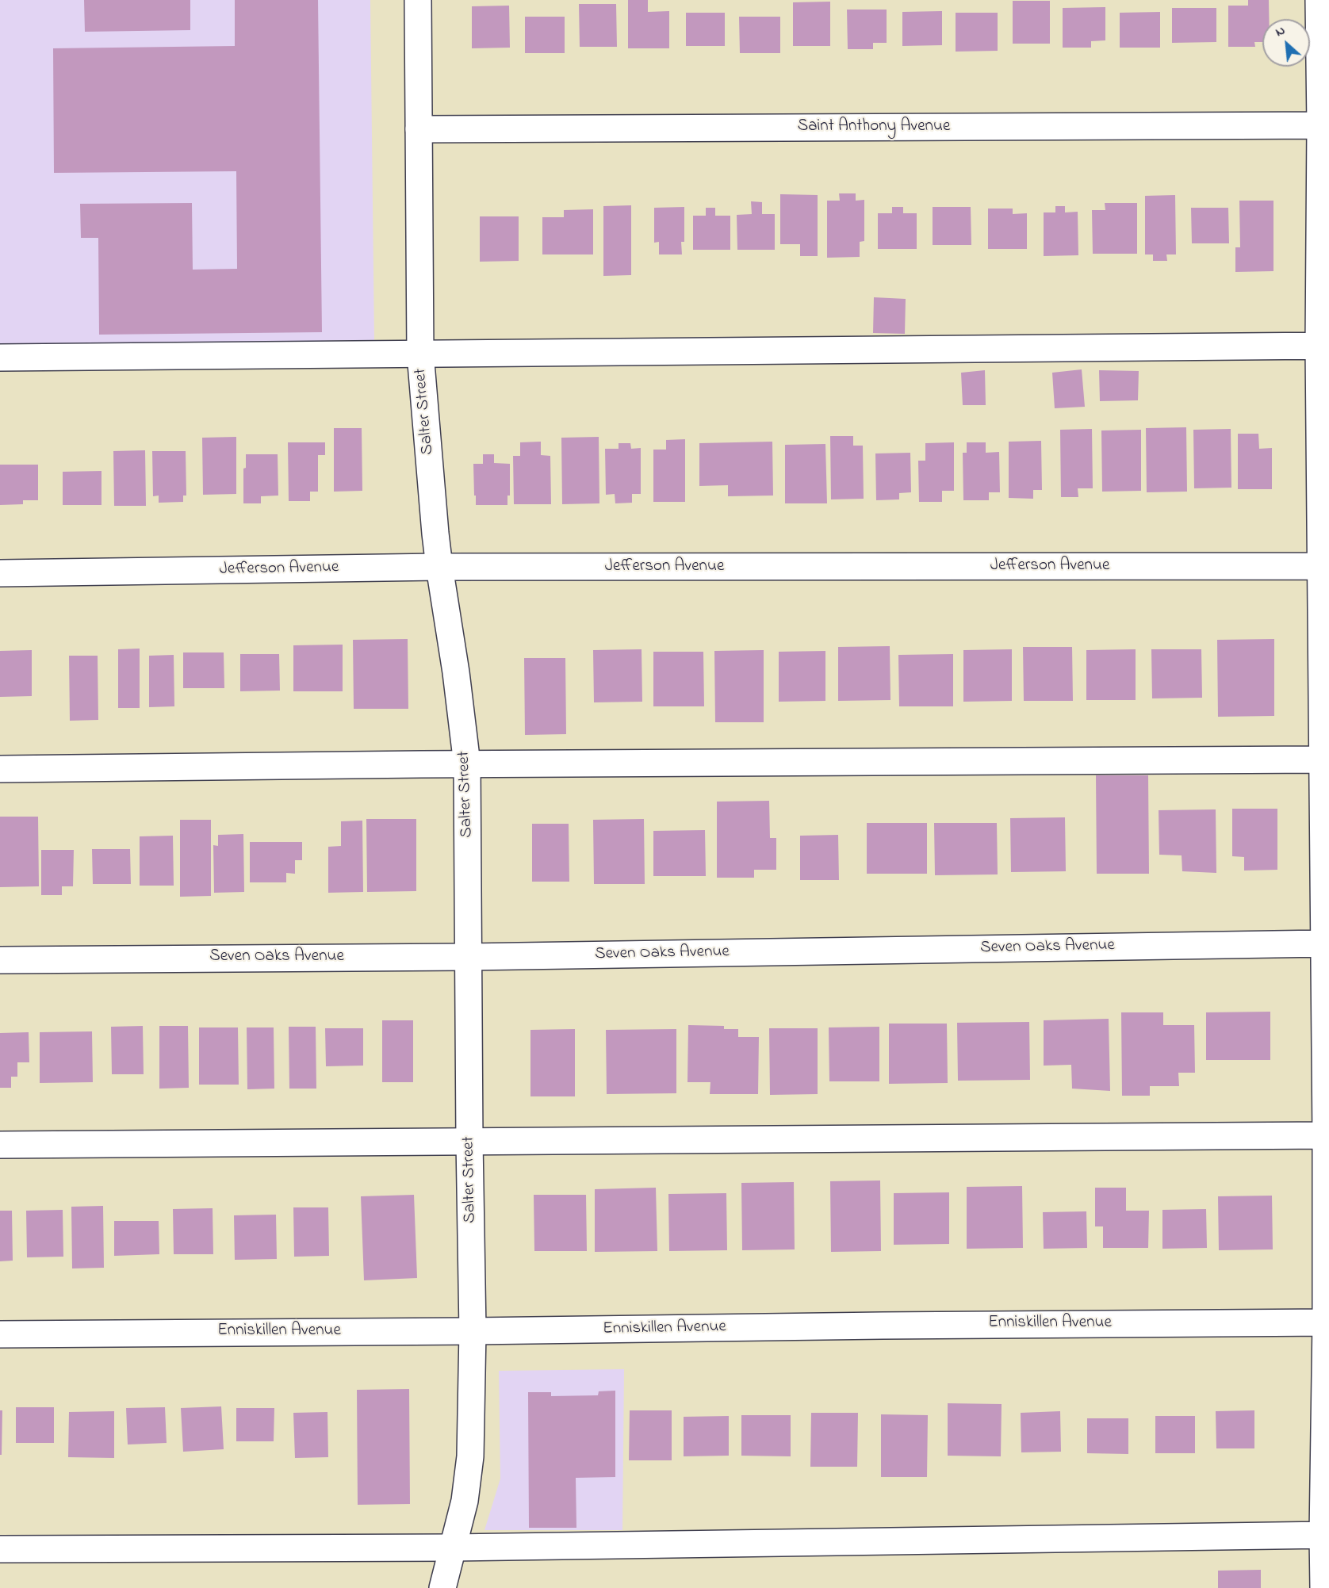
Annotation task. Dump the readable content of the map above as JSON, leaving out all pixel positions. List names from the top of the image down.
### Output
{
  "streets": {
    "street": [
      "Saint Anthony Avenue",
      "Salter Street",
      "Jefferson Avenue",
      "Seven Oaks Avenue",
      "Enniskillen Avenue"
    ]
  },
  "crossings": [
    ["Saint Anthony Avenue", "Salter Street"],
    ["Salter Street", "Jefferson Avenue"],
    ["Salter Street", "Seven Oaks Avenue"],
    ["Salter Street", "Enniskillen Avenue"]
  ],
  "north": "top left"
}
